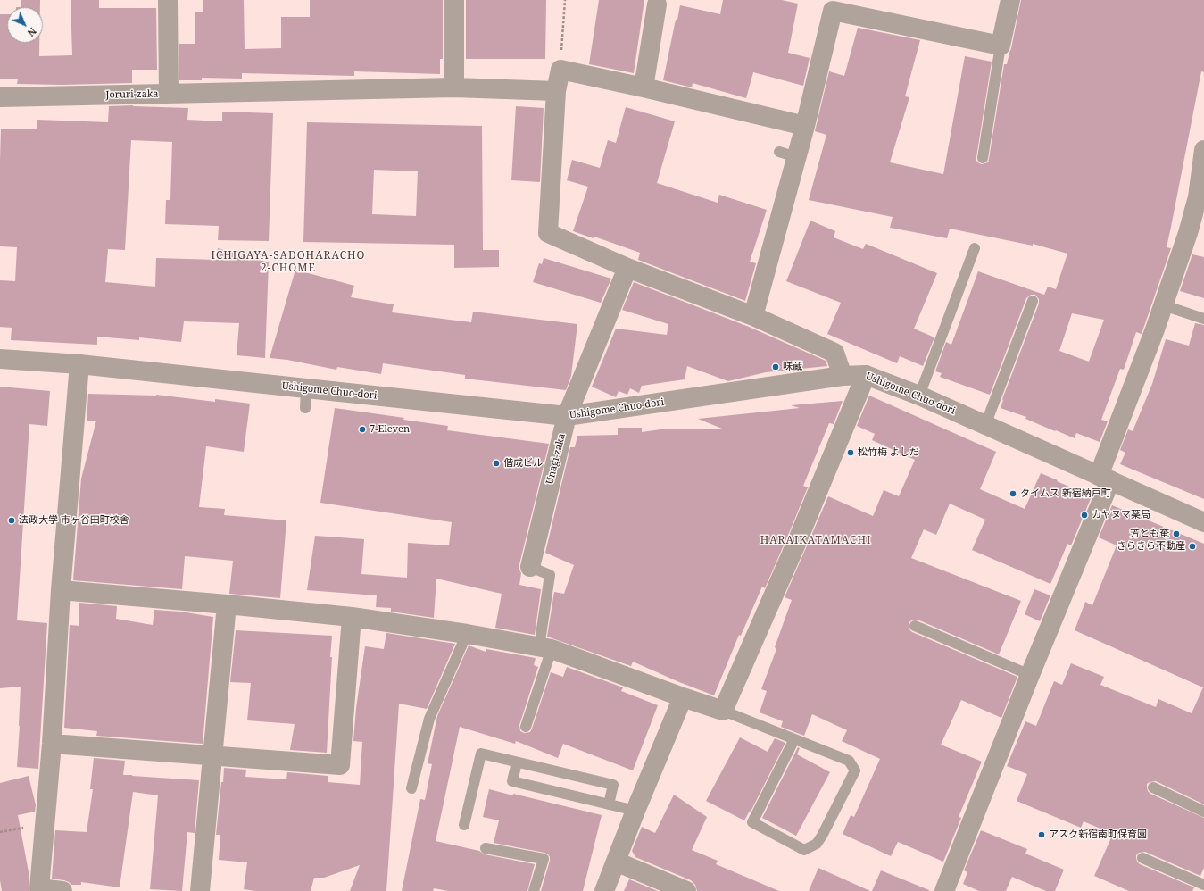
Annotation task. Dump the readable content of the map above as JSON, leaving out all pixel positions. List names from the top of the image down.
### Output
{
  "streets": {
    "street": ["Joruri-zaka", "Ushigome Chuo-dori", "Unagi-zaka"]
  },
  "crossings": [
    ["Ushigome Chuo-dori", "Unagi-zaka"]
  ],
  "districts": ["ICHIGAYA-SADOHARACHO 2-CHOME", "HARAIKATAMACHI"],
  "places": [
    "味蔵",
    "7-Eleven",
    "松竹梅 よしだ",
    "偕成ビル",
    "タイムス 新宿納戸町",
    "カヤヌマ薬局",
    "法政大学 市ヶ谷田町校舎",
    "芳とも奄",
    "きらきら不動産",
    "アスク新宿南町保育園"
  ],
  "north": "bottom right"
}
